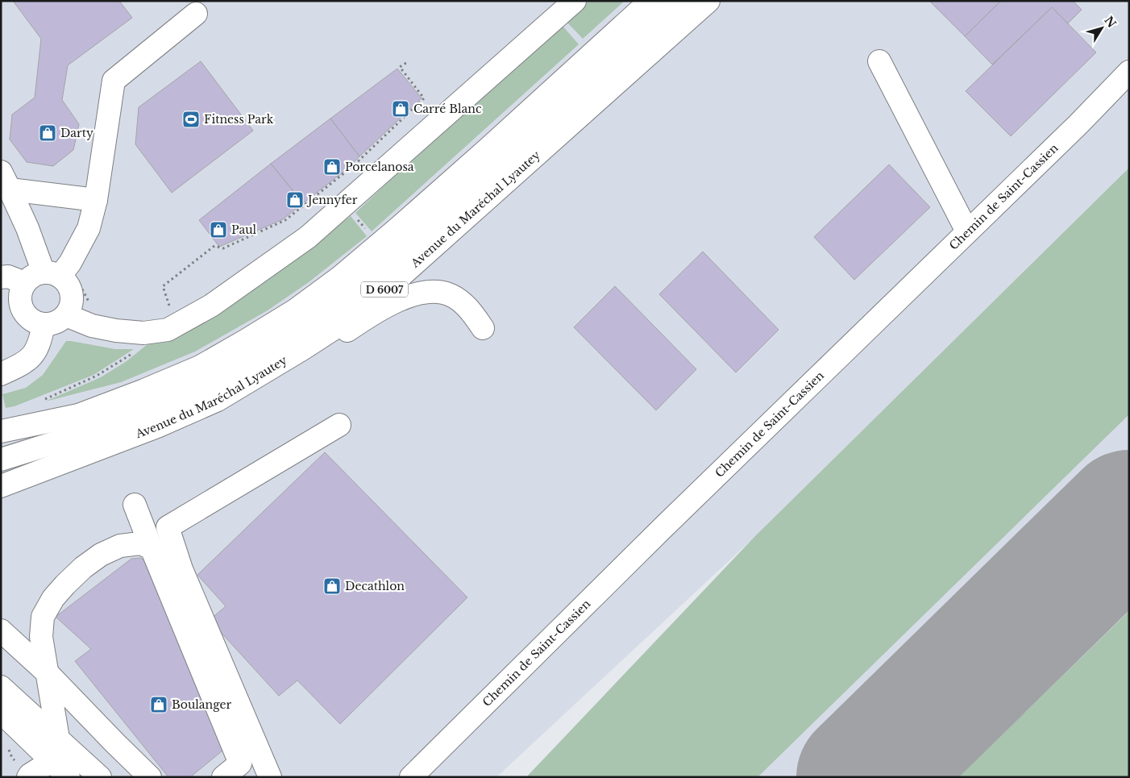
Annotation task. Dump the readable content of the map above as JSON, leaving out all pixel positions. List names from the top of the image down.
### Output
{
  "streets": {
    "main road": ["Chemin de Saint-Cassien", "Avenue du Maréchal Lyautey", "D 6007"]
  },
  "places": {
    "shop": [
      "Carré Blanc",
      "Darty",
      "Porcelanosa",
      "Jennyfer",
      "Paul",
      "Decathlon",
      "Boulanger"
    ],
    "sports": ["Fitness Park"]
  },
  "north": "top right"
}
